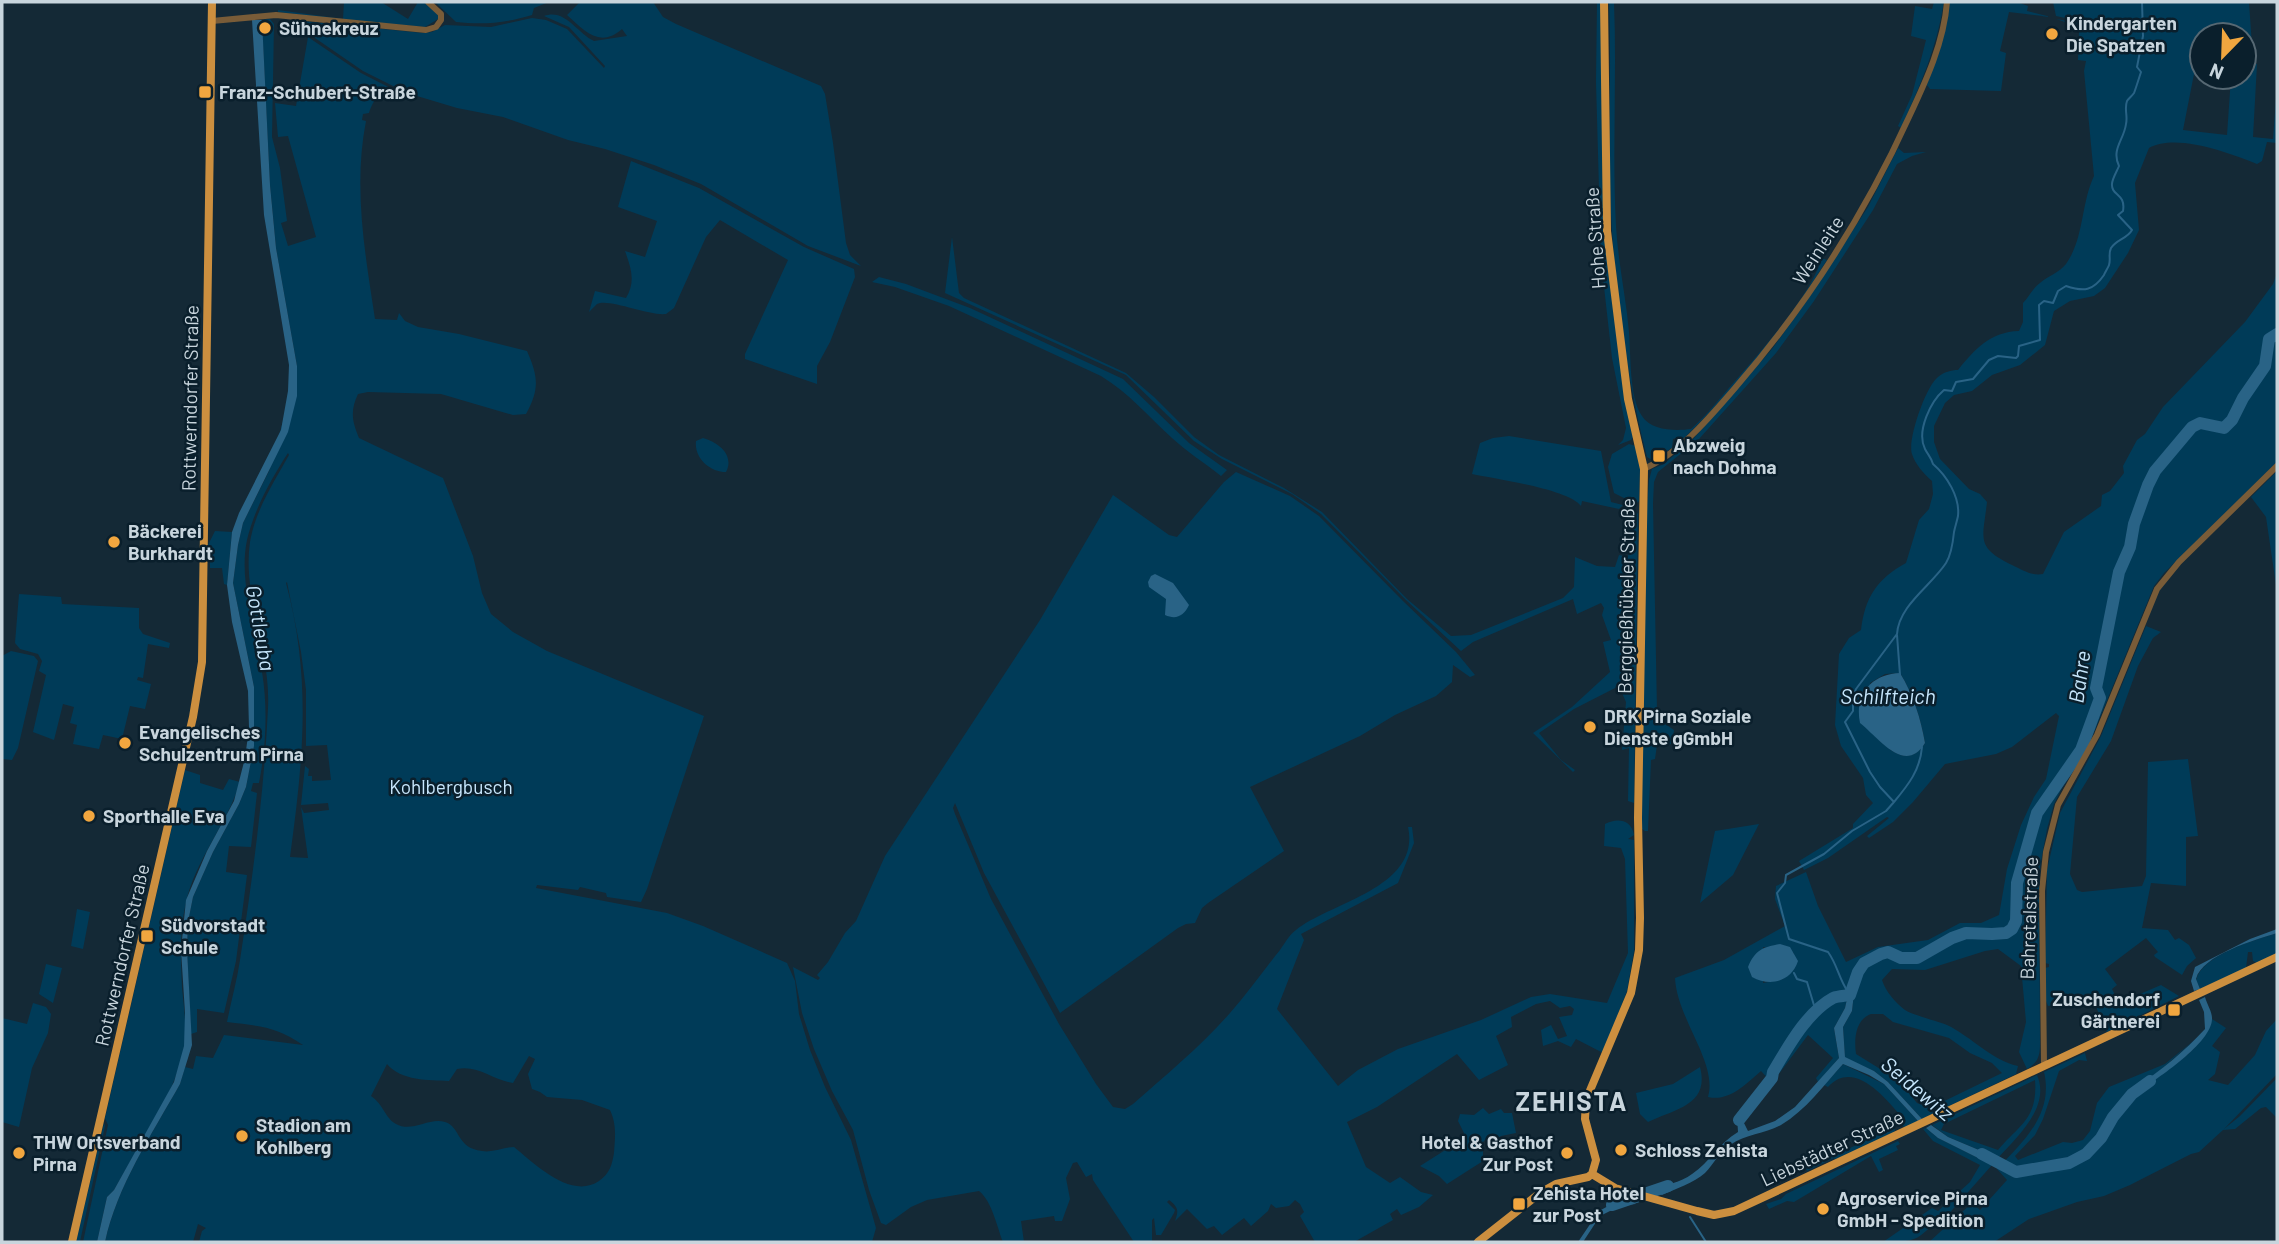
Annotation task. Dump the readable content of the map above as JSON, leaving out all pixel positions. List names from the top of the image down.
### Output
{
  "streets": {
    "main road": [
      "Hohe Straße",
      "Rottwerndorfer Straße",
      "Berggießhübeler Straße",
      "Liebstädter Straße"
    ],
    "street": ["Weinleite", "Bahretalstraße"]
  },
  "crossings": [
    ["Hohe Straße", "Weinleite"],
    ["Hohe Straße", "Berggießhübeler Straße"],
    ["Weinleite", "Berggießhübeler Straße"],
    ["Berggießhübeler Straße", "Liebstädter Straße"],
    ["Bahretalstraße", "Liebstädter Straße"]
  ],
  "districts": ["ZEHISTA"],
  "water": [
    "Gottleuba",
    "Bahre",
    "Schilfteich",
    "Seidewitz"
  ],
  "parks": ["Kohlbergbusch"],
  "places": {
    "other": [
      "Sühnekreuz",
      "Kindergarten Die Spatzen",
      "Bäckerei Burkhardt",
      "DRK Pirna Soziale Dienste gGmbH",
      "Evangelisches Schulzentrum Pirna",
      "Sporthalle Eva",
      "Stadion am Kohlberg",
      "Schloss Zehista",
      "THW Ortsverband Pirna",
      "Hotel & Gasthof Zur Post",
      "Agroservice Pirna GmbH - Spedition"
    ],
    "transit": [
      "Franz-Schubert-Straße",
      "Abzweig nach Dohma",
      "Südvorstadt Schule",
      "Zuschendorf Gärtnerei",
      "Zehista Hotel zur Post"
    ]
  },
  "north": "bottom left"
}
